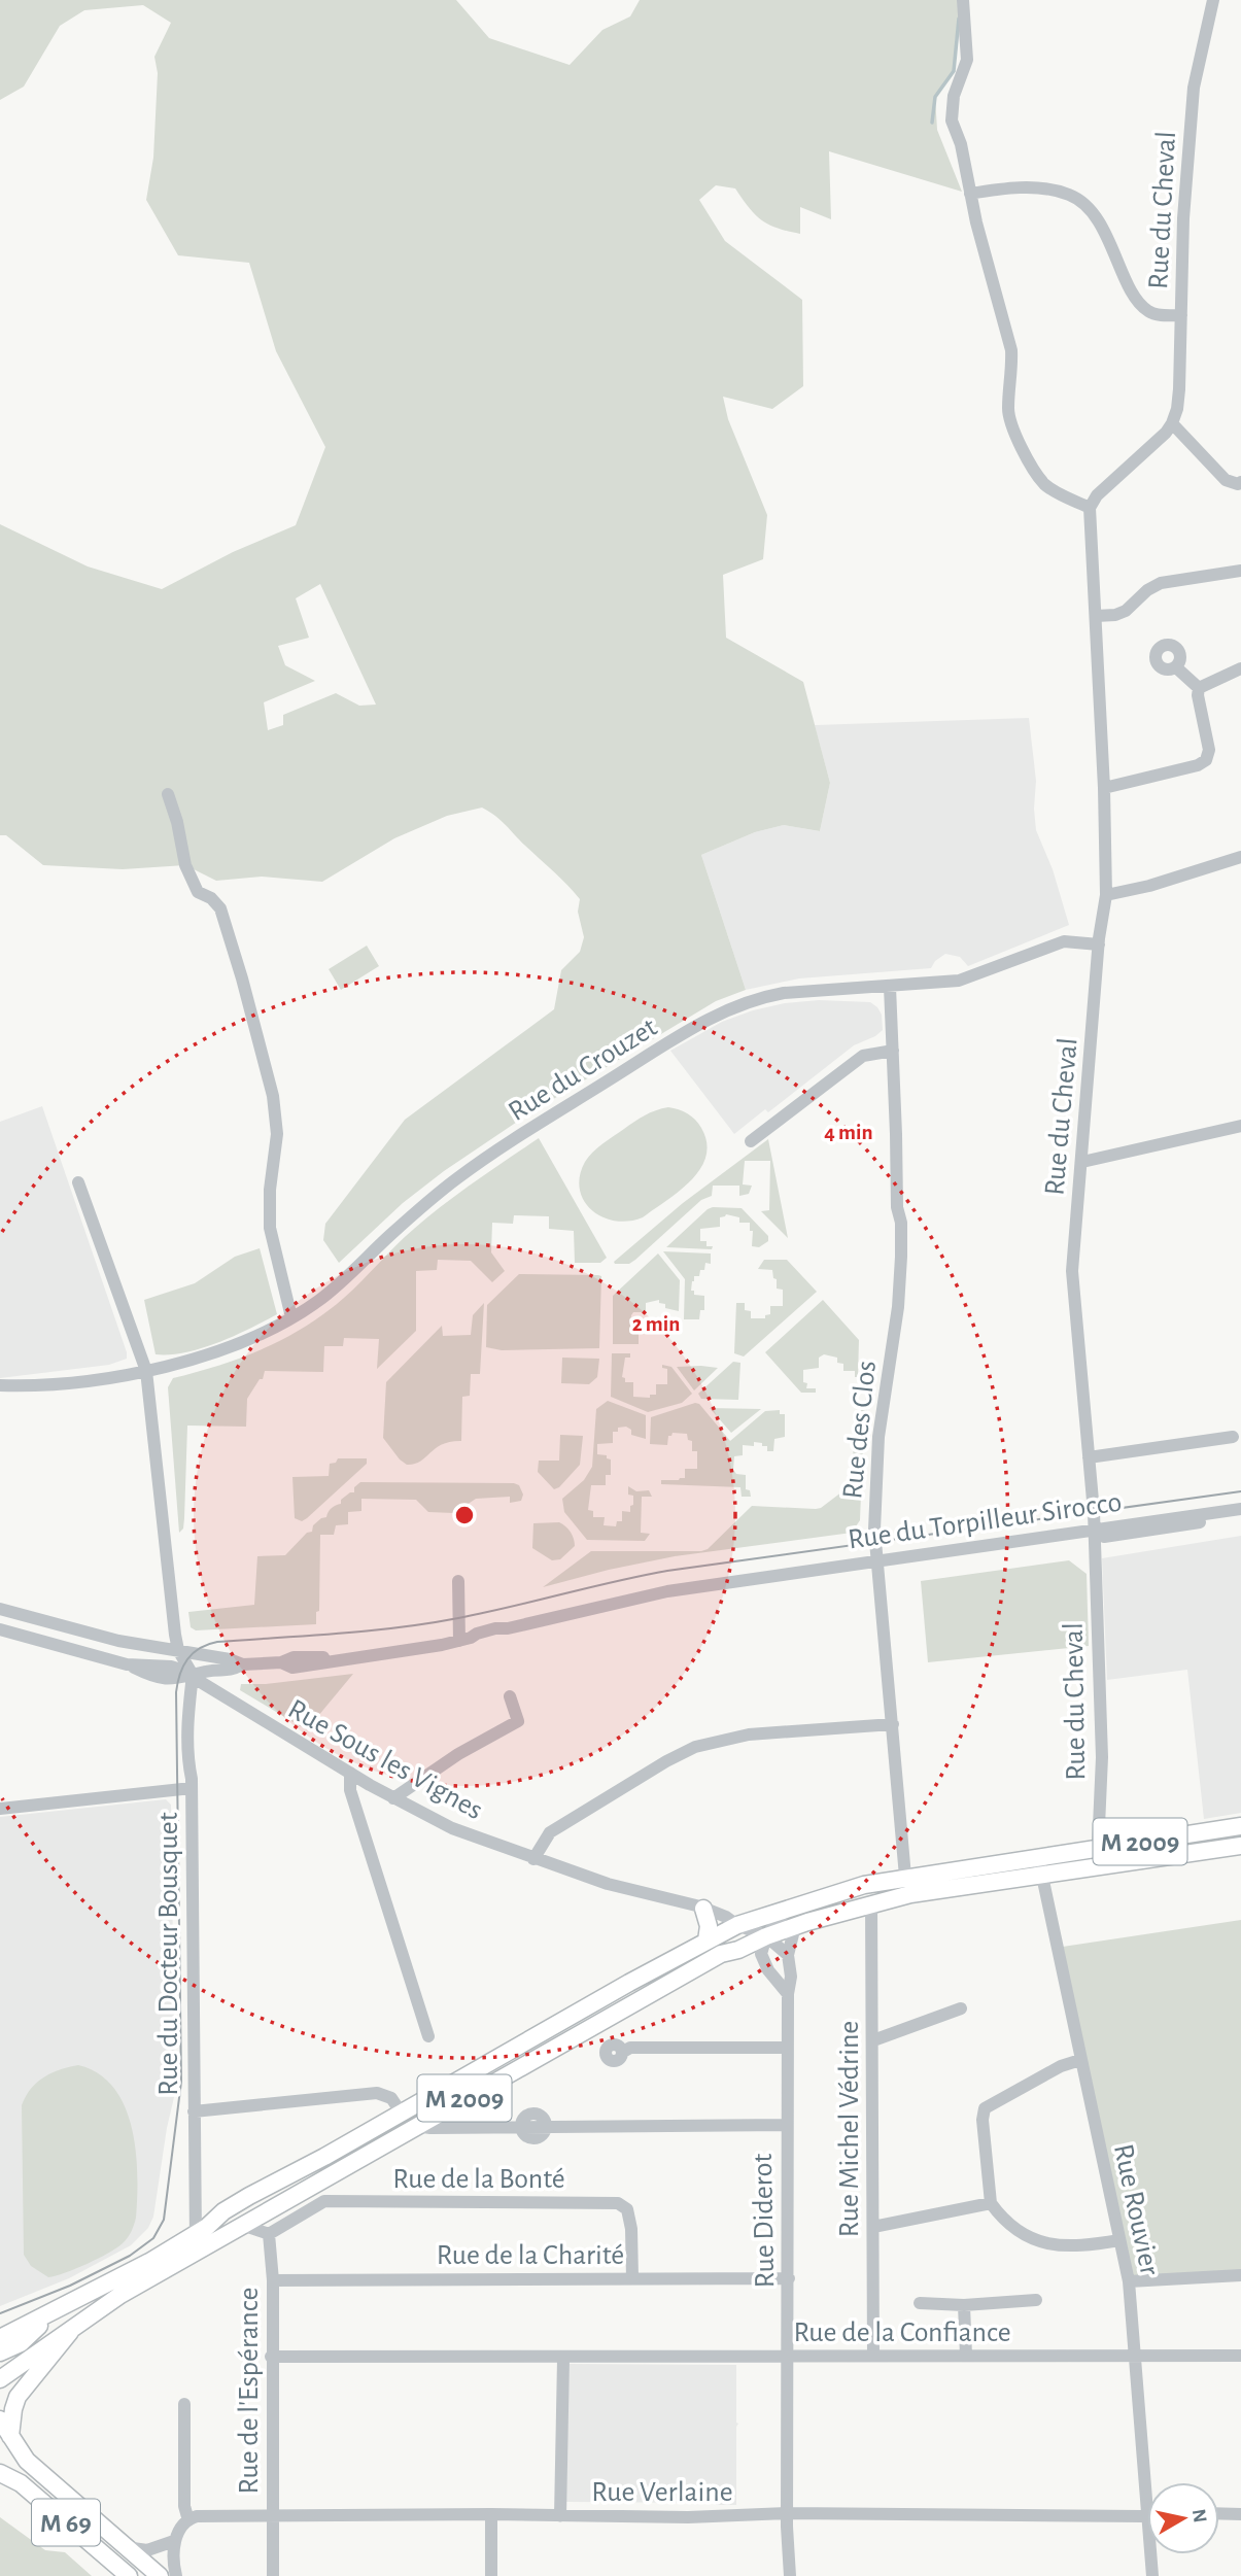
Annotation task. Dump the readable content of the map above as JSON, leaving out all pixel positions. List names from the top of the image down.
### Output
{
  "streets": {
    "main road": ["M 2009", "M 69"],
    "street": [
      "Rue du Cheval",
      "Rue du Crouzet",
      "Rue des Clos",
      "Rue du Torpilleur Sirocco",
      "Rue Sous les Vignes",
      "Rue du Docteur Bousquet",
      "Rue Michel Védrine",
      "Rue de la Bonté",
      "Rue Rouvier",
      "Rue Diderot",
      "Rue de la Charité",
      "Rue de la Confiance",
      "Rue de l'Espérance",
      "Rue Verlaine"
    ]
  },
  "crossings": [
    ["Rue du Cheval", "Rue du Crouzet"],
    ["Rue du Cheval", "Rue du Torpilleur Sirocco"],
    ["Rue du Cheval", "M 2009"],
    ["Rue du Crouzet", "Rue des Clos"],
    ["Rue des Clos", "Rue du Torpilleur Sirocco"],
    ["Rue des Clos", "M 2009"],
    ["Rue du Torpilleur Sirocco", "Rue Sous les Vignes"],
    ["Rue du Torpilleur Sirocco", "Rue du Docteur Bousquet"],
    ["Rue Sous les Vignes", "Rue du Docteur Bousquet"],
    ["M 2009", "Rue du Docteur Bousquet"],
    ["M 2009", "Rue Michel Védrine"],
    ["M 2009", "Rue Rouvier"],
    ["M 2009", "Rue Diderot"],
    ["Rue Michel Védrine", "Rue de la Confiance"],
    ["Rue de la Bonté", "Rue de la Charité"],
    ["Rue de la Bonté", "Rue de l'Espérance"],
    ["Rue Rouvier", "Rue de la Confiance"],
    ["Rue Rouvier", "Rue Verlaine"],
    ["Rue Diderot", "Rue de la Charité"],
    ["Rue Diderot", "Rue de la Confiance"],
    ["Rue Diderot", "Rue Verlaine"],
    ["Rue de la Charité", "Rue de l'Espérance"],
    ["Rue de la Confiance", "Rue de l'Espérance"],
    ["Rue de l'Espérance", "Rue Verlaine"]
  ],
  "north": "right",
  "rings": ["4 min", "2 min"]
}
